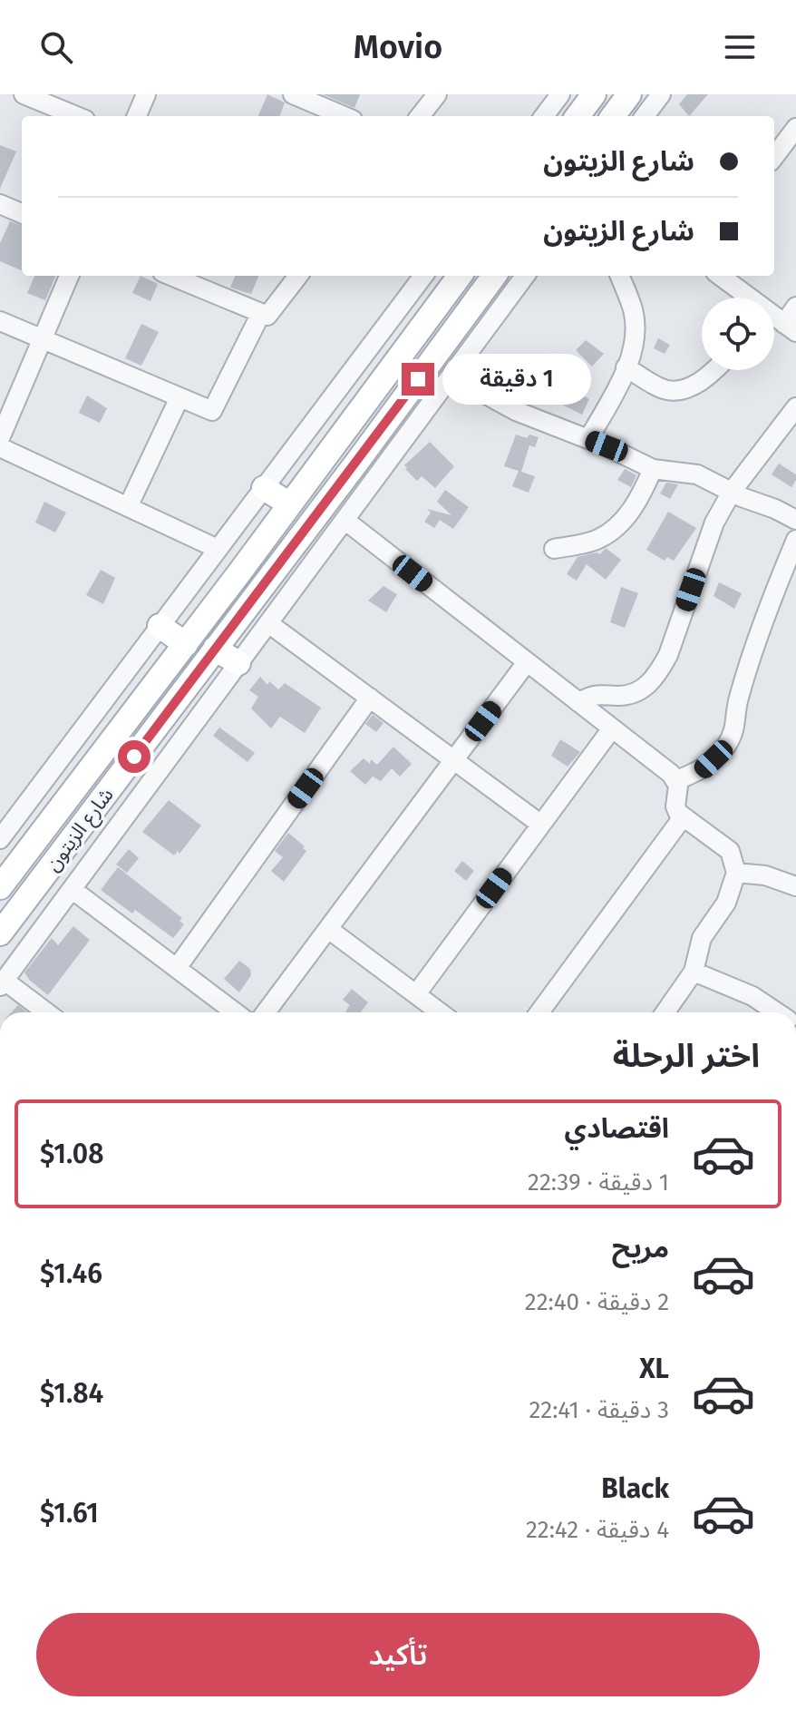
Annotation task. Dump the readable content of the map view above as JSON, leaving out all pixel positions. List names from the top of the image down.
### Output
{
  "streets": {
    "main road": ["شارع الزيتون"]
  },
  "page": {
    "header": "Movio",
    "banner": ["شارع الزيتون", "شارع الزيتون"],
    "bubble": "1 دقيقة",
    "heading": "اختر الرحلة",
    "list": [
      {
        "name": "اقتصادي",
        "note": "1 دقيقة · 22:39",
        "value": "$1.08"
      },
      {
        "name": "مريح",
        "note": "2 دقيقة · 22:40",
        "value": "$1.46"
      },
      {
        "name": "XL",
        "note": "3 دقيقة · 22:41",
        "value": "$1.84"
      },
      {
        "name": "Black",
        "note": "4 دقيقة · 22:42",
        "value": "$1.61"
      }
    ],
    "buttons": "تأكيد"
  }
}
